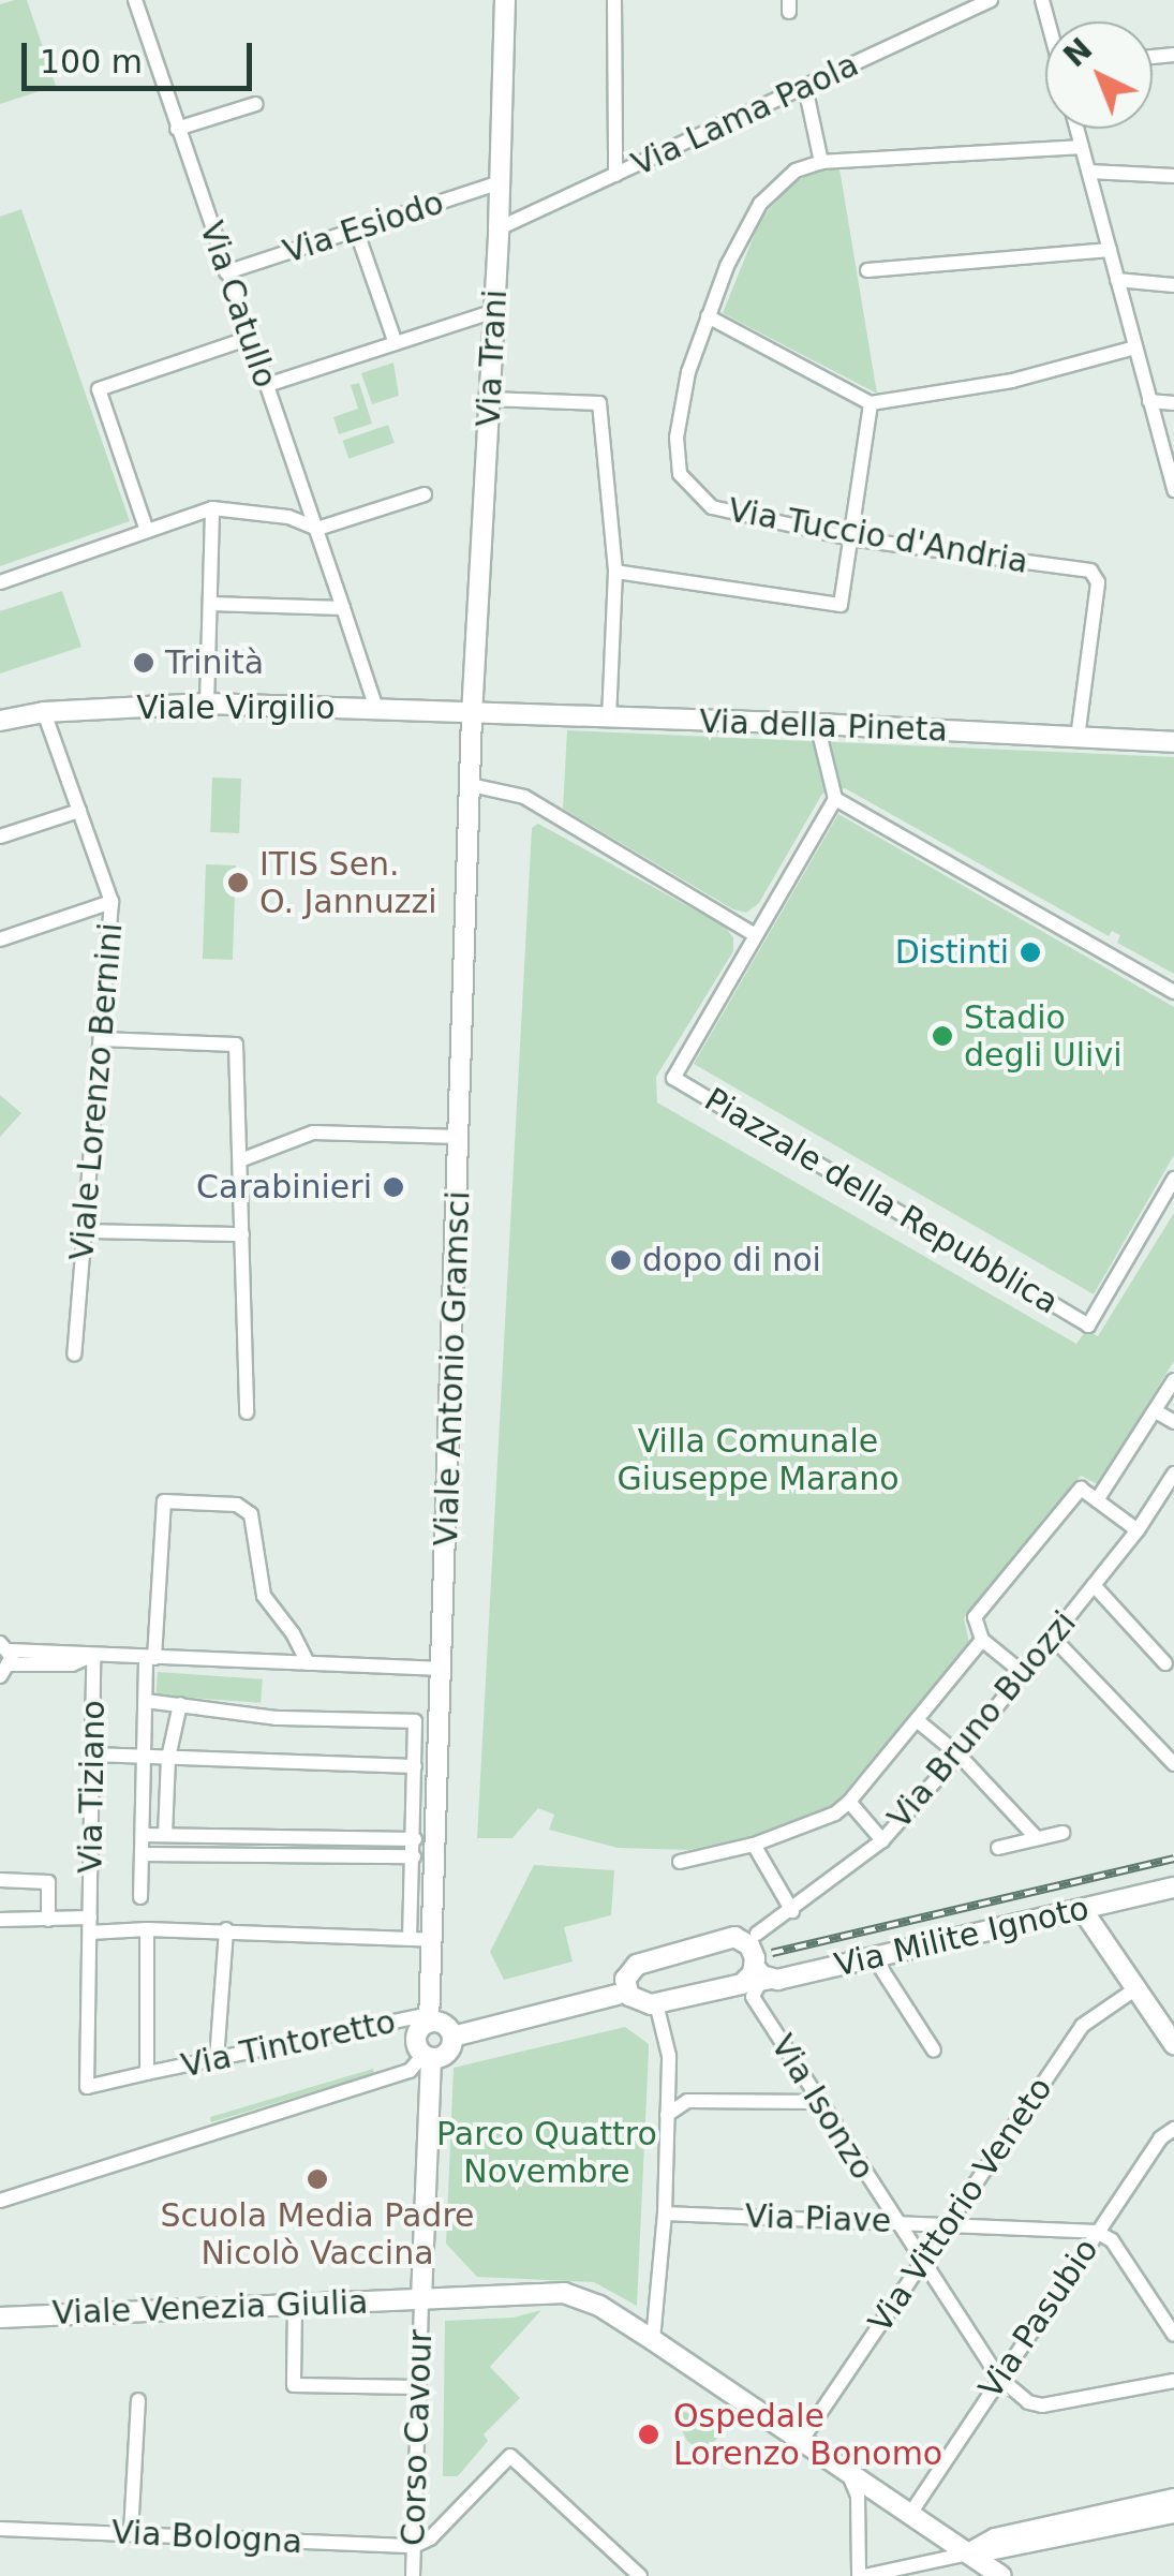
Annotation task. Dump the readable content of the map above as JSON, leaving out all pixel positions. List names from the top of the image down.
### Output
{
  "streets": {
    "main road": [
      "Via Trani",
      "Viale Virgilio",
      "Via della Pineta",
      "Viale Antonio Gramsci",
      "Via Bruno Buozzi",
      "Via Milite Ignoto",
      "Viale Venezia Giulia"
    ],
    "street": [
      "Via Lama Paola",
      "Via Esiodo",
      "Via Catullo",
      "Via Tuccio d'Andria",
      "Viale Lorenzo Bernini",
      "Piazzale della Repubblica",
      "Via Tiziano",
      "Via Tintoretto",
      "Via Isonzo",
      "Via Vittorio Veneto",
      "Via Piave",
      "Via Pasubio",
      "Corso Cavour",
      "Via Bologna"
    ]
  },
  "crossings": [
    ["Via Lama Paola", "Via Trani"],
    ["Via Esiodo", "Via Catullo"],
    ["Via Esiodo", "Via Trani"],
    ["Via Catullo", "Viale Virgilio"],
    ["Via Trani", "Viale Virgilio"],
    ["Via Trani", "Via della Pineta"],
    ["Via Trani", "Viale Antonio Gramsci"],
    ["Via Tuccio d'Andria", "Via della Pineta"],
    ["Viale Virgilio", "Via della Pineta"],
    ["Viale Virgilio", "Viale Lorenzo Bernini"],
    ["Viale Virgilio", "Viale Antonio Gramsci"],
    ["Via della Pineta", "Viale Antonio Gramsci"],
    ["Viale Antonio Gramsci", "Via Tintoretto"],
    ["Via Tiziano", "Via Tintoretto"],
    ["Via Milite Ignoto", "Via Isonzo"],
    ["Via Isonzo", "Via Vittorio Veneto"],
    ["Via Isonzo", "Via Piave"],
    ["Via Isonzo", "Via Pasubio"],
    ["Via Vittorio Veneto", "Via Piave"],
    ["Via Vittorio Veneto", "Viale Venezia Giulia"],
    ["Via Piave", "Via Pasubio"],
    ["Viale Venezia Giulia", "Via Pasubio"],
    ["Viale Venezia Giulia", "Corso Cavour"],
    ["Corso Cavour", "Via Bologna"]
  ],
  "parks": ["Villa Comunale Giuseppe Marano", "Parco Quattro Novembre"],
  "places": [
    "Trinità",
    "ITIS Sen. O. Jannuzzi",
    "Distinti",
    "Stadio degli Ulivi",
    "Carabinieri",
    "dopo di noi",
    "Scuola Media Padre Nicolò Vaccina",
    "Ospedale Lorenzo Bonomo"
  ],
  "scale_bar": "100 m",
  "north": "top left"
}
